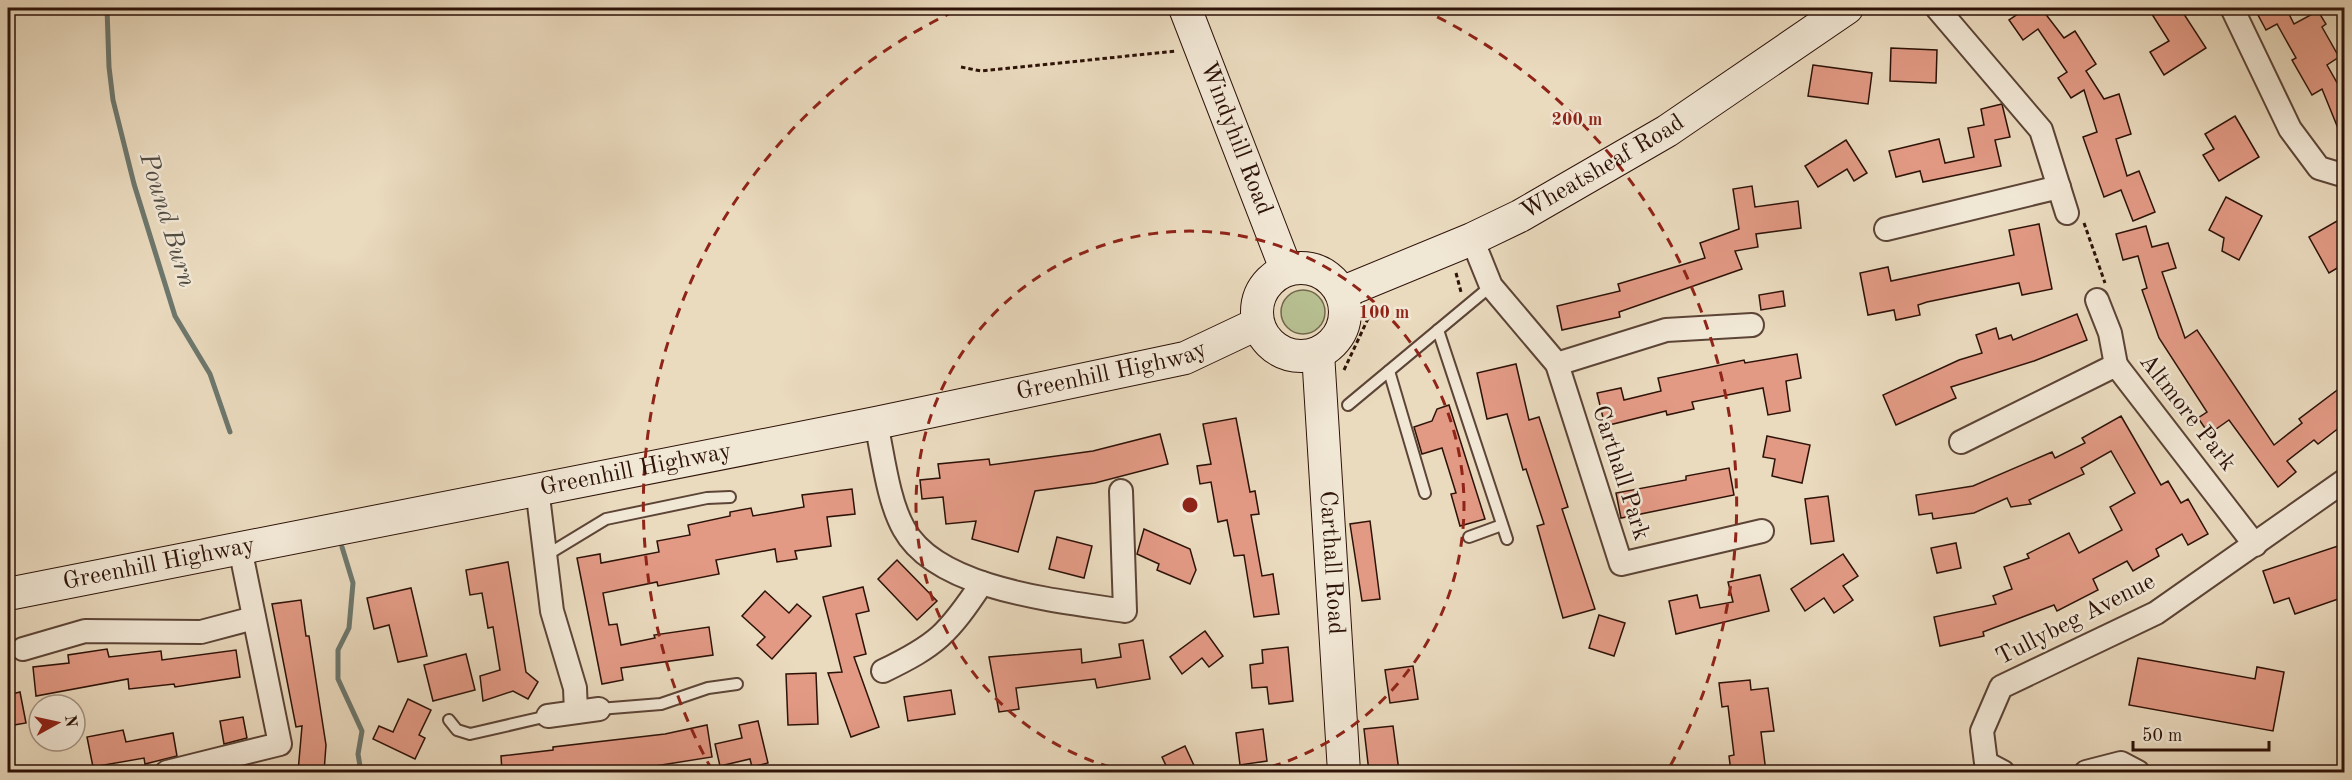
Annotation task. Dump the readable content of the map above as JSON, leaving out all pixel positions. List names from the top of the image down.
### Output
{
  "streets": {
    "main road": [
      "Windyhill Road",
      "Wheatsheaf Road",
      "Greenhill Highway",
      "Carthall Road"
    ],
    "street": ["Altmore Park", "Carthall Park", "Tullybeg Avenue"]
  },
  "crossings": [
    ["Windyhill Road", "Wheatsheaf Road"],
    ["Windyhill Road", "Greenhill Highway"],
    ["Windyhill Road", "Carthall Road"],
    ["Wheatsheaf Road", "Greenhill Highway"],
    ["Wheatsheaf Road", "Carthall Park"],
    ["Wheatsheaf Road", "Carthall Road"],
    ["Greenhill Highway", "Carthall Road"],
    ["Altmore Park", "Tullybeg Avenue"]
  ],
  "water": ["Pound Burn"],
  "scale_bar": "50 m",
  "north": "right",
  "rings": ["200 m", "100 m"]
}
